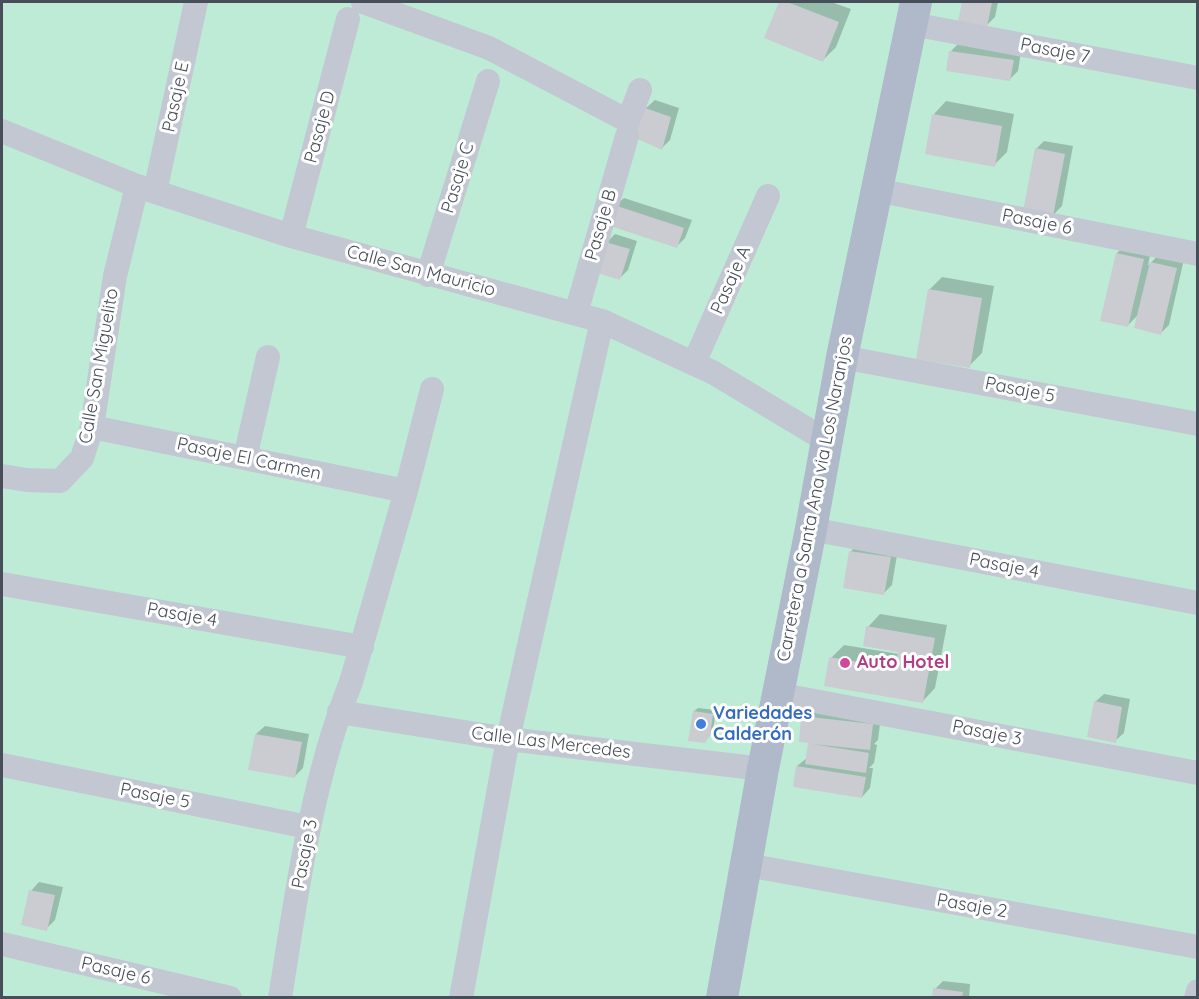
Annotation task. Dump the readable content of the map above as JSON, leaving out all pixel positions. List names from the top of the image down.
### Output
{
  "streets": {
    "main road": ["Carretera a Santa Ana via Los Naranjos"],
    "street": [
      "Pasaje 7",
      "Pasaje E",
      "Pasaje D",
      "Pasaje C",
      "Pasaje 6",
      "Pasaje B",
      "Calle San Mauricio",
      "Pasaje A",
      "Calle San Miguelito",
      "Pasaje 5",
      "Pasaje El Carmen",
      "Pasaje 4",
      "Pasaje 3",
      "Calle Las Mercedes",
      "Pasaje 2"
    ]
  },
  "crossings": [
    ["Pasaje 7", "Carretera a Santa Ana via Los Naranjos"],
    ["Pasaje E", "Calle San Mauricio"],
    ["Pasaje E", "Calle San Miguelito"],
    ["Pasaje D", "Calle San Mauricio"],
    ["Pasaje C", "Calle San Mauricio"],
    ["Pasaje 6", "Carretera a Santa Ana via Los Naranjos"],
    ["Pasaje B", "Calle San Mauricio"],
    ["Calle San Mauricio", "Pasaje A"],
    ["Calle San Mauricio", "Calle San Miguelito"],
    ["Calle San Mauricio", "Carretera a Santa Ana via Los Naranjos"],
    ["Calle San Miguelito", "Pasaje El Carmen"],
    ["Pasaje 5", "Carretera a Santa Ana via Los Naranjos"],
    ["Pasaje 5", "Pasaje 3"],
    ["Pasaje El Carmen", "Pasaje 3"],
    ["Carretera a Santa Ana via Los Naranjos", "Pasaje 4"],
    ["Carretera a Santa Ana via Los Naranjos", "Pasaje 3"],
    ["Carretera a Santa Ana via Los Naranjos", "Calle Las Mercedes"],
    ["Carretera a Santa Ana via Los Naranjos", "Pasaje 2"],
    ["Pasaje 4", "Pasaje 3"],
    ["Pasaje 3", "Calle Las Mercedes"]
  ],
  "places": ["Auto Hotel", "Variedades Calderón"]
}
